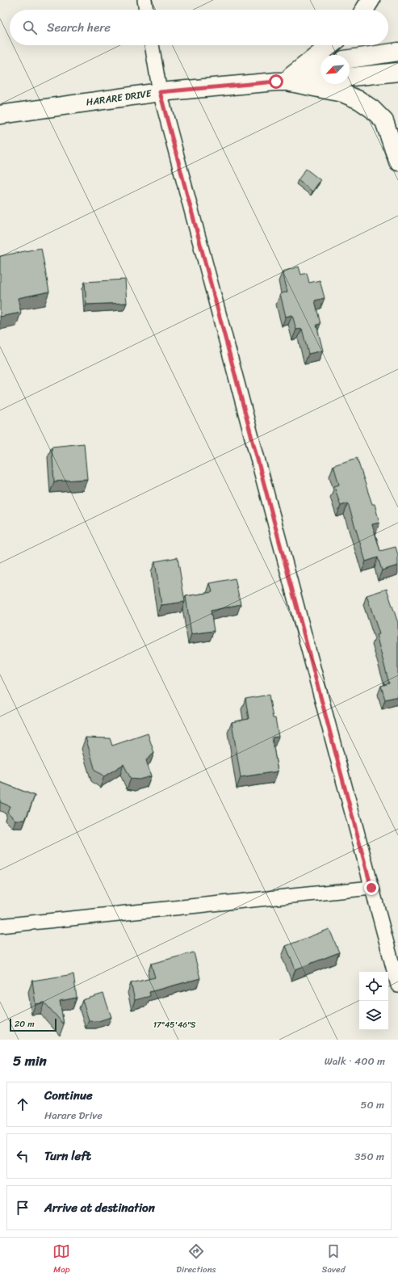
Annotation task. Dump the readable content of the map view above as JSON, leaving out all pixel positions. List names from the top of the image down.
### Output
{
  "streets": {
    "main road": ["HARARE DRIVE"]
  },
  "scale_bar": "20 m",
  "north": "bottom left",
  "page": {
    "search": "Search here",
    "scale": "20 m",
    "heading": ["5 min", "Walk · 400 m"],
    "list": [
      ["Continue", "Harare Drive", "50 m"],
      ["Turn left", "350 m"],
      "Arrive at destination"
    ],
    "nav": ["Map", "Directions", "Saved"]
  },
  "coordinates": ["17°45'46\"S"]
}
